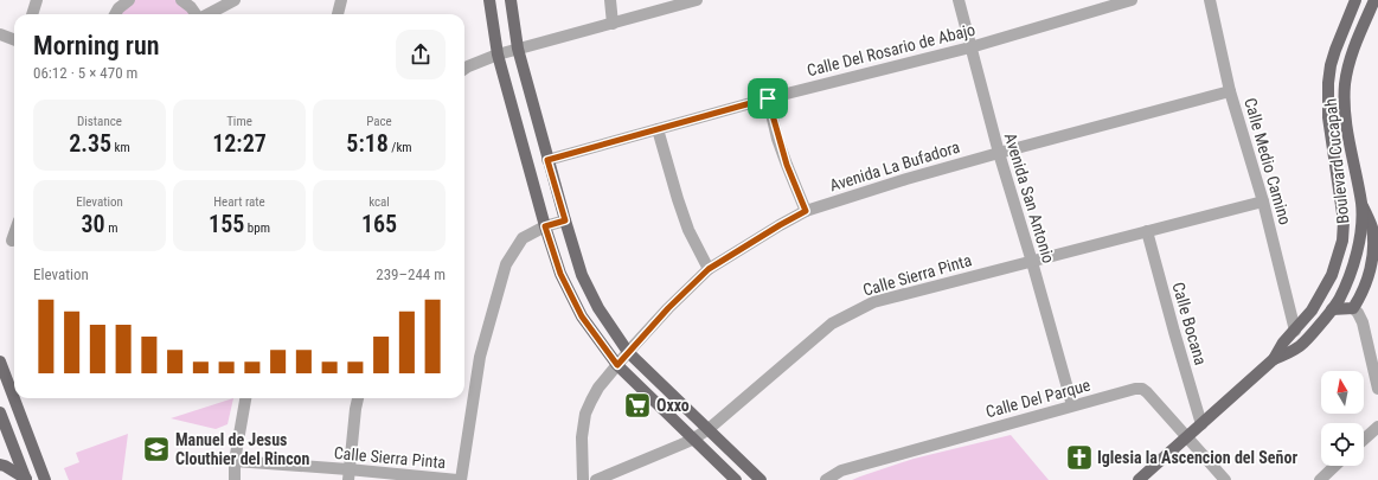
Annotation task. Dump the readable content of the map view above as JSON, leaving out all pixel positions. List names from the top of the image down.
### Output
{
  "streets": {
    "main road": ["Boulevard Cucapah"],
    "street": [
      "Calle Del Rosario de Abajo",
      "Calle Medio Camino",
      "Avenida La Bufadora",
      "Avenida San Antonio",
      "Calle Sierra Pinta",
      "Calle Bocana",
      "Calle Del Parque"
    ]
  },
  "crossings": [
    ["Calle Del Rosario de Abajo", "Avenida San Antonio"],
    ["Calle Medio Camino", "Boulevard Cucapah"],
    ["Calle Medio Camino", "Avenida La Bufadora"],
    ["Calle Medio Camino", "Calle Sierra Pinta"],
    ["Avenida La Bufadora", "Avenida San Antonio"],
    ["Avenida San Antonio", "Calle Sierra Pinta"],
    ["Avenida San Antonio", "Calle Del Parque"],
    ["Calle Sierra Pinta", "Calle Bocana"]
  ],
  "places": {
    "supermarket": ["Oxxo"],
    "school or university": ["Manuel de Jesus Clouthier del Rincon"],
    "church": ["Iglesia la Ascencion del Señor"]
  },
  "north": "top",
  "page": {
    "heading": ["Morning run", "06:12 · 5 × 470 m"],
    "stats": [
      ["Distance", "2.35 km"],
      ["Time", "12:27"],
      ["Pace", "5:18 /km"],
      ["Elevation", "30 m"],
      ["Heart rate", "155 bpm"],
      ["kcal", "165"]
    ],
    "chart": ["Elevation", "239–244 m"]
  }
}
